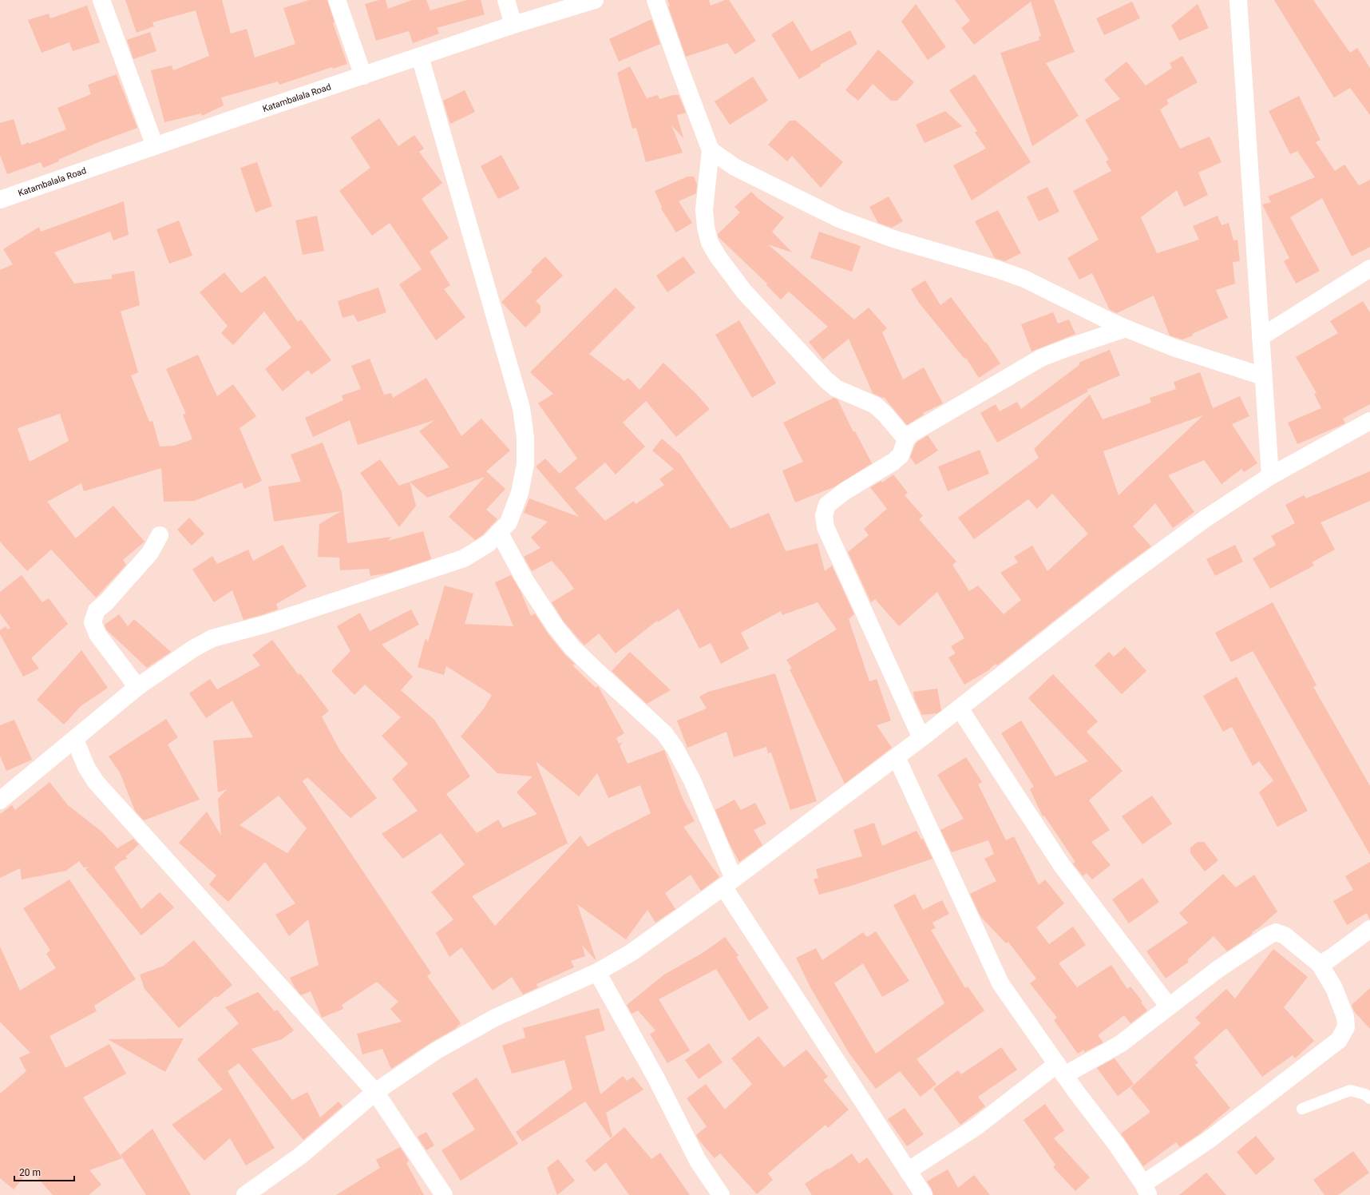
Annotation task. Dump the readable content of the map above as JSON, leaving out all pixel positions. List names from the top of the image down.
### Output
{
  "streets": {
    "street": ["Katambalala Road"]
  },
  "scale_bar": "20 m"
}
